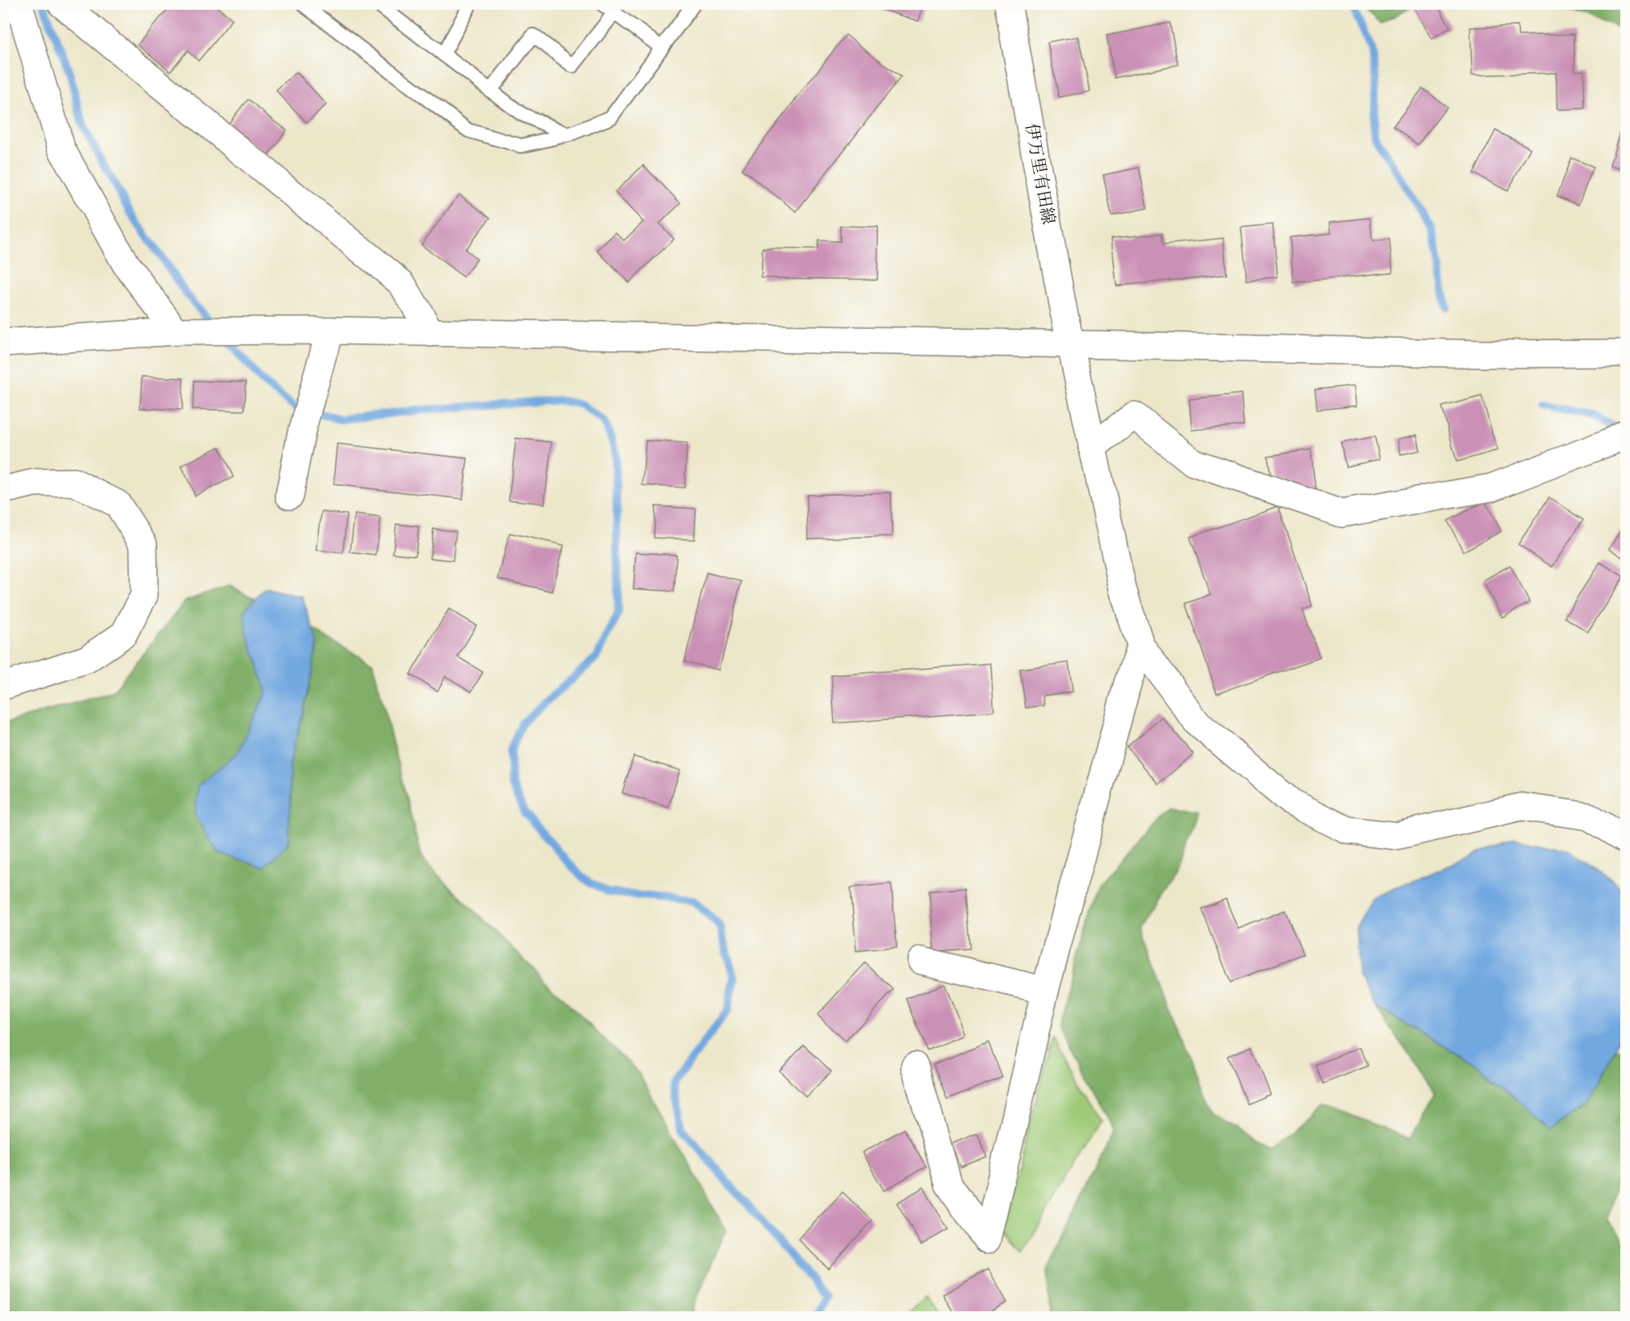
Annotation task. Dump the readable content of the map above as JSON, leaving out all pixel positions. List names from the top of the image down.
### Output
{
  "streets": {
    "street": ["伊万里有田線"]
  }
}
